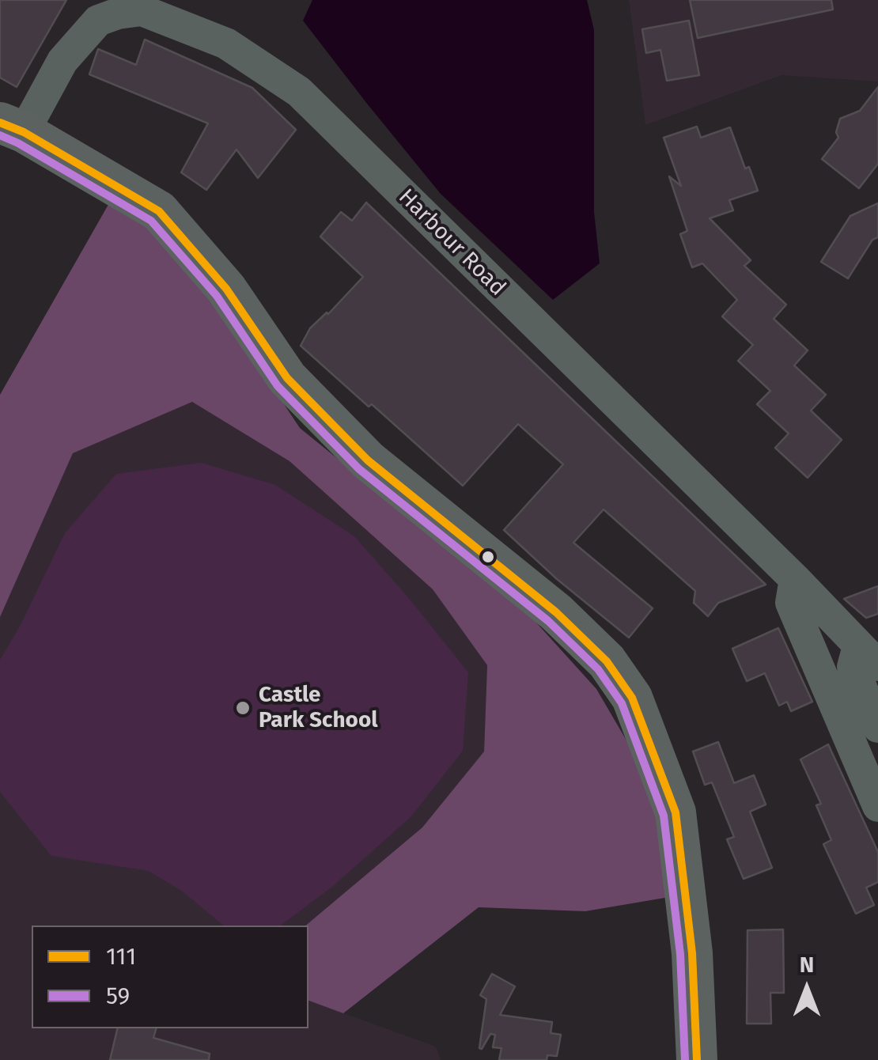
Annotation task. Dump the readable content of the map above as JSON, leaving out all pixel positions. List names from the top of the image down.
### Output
{
  "streets": {
    "street": ["Harbour Road"]
  },
  "places": ["Castle Park School"],
  "lines": ["transit line 111", "transit line 59"],
  "legend": ["111", "59"],
  "north": "top"
}
